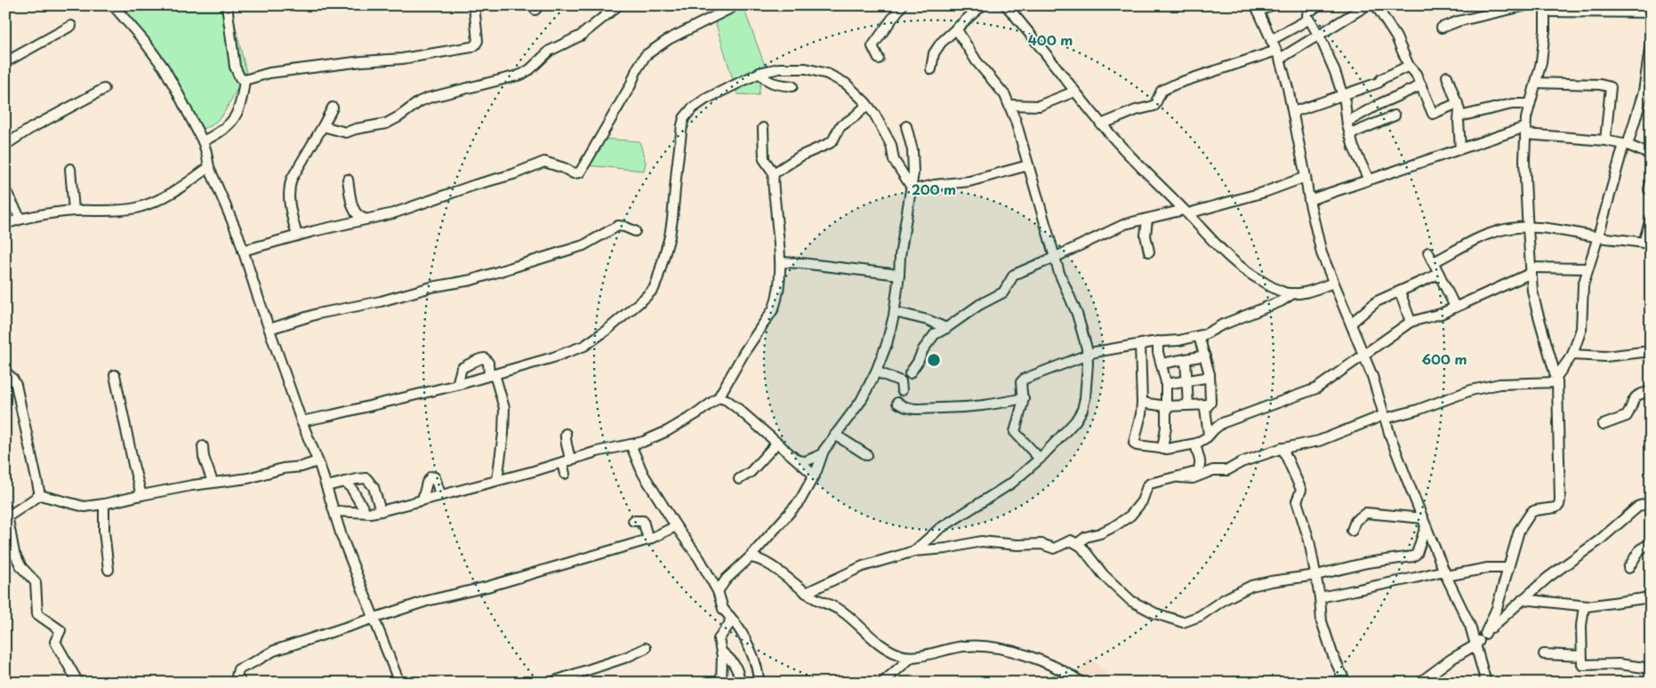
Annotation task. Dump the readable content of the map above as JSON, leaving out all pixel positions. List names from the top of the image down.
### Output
{
  "rings": ["400 m", "200 m", "600 m"]
}
